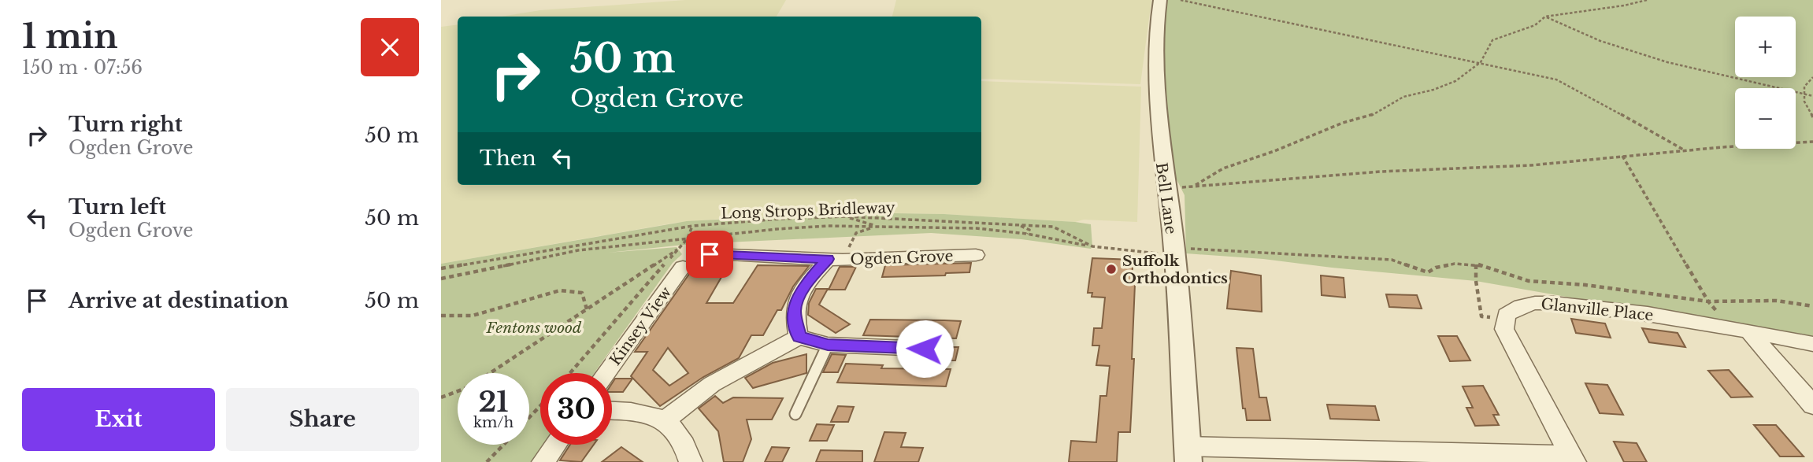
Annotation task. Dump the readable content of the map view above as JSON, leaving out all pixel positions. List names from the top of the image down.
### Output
{
  "streets": {
    "street": [
      "Bell Lane",
      "Ogden Grove",
      "Glanville Place",
      "Kinsey View"
    ],
    "path": ["Long Strops Bridleway"]
  },
  "crossings": [
    ["Bell Lane", "Long Strops Bridleway"]
  ],
  "parks": ["Fentons wood"],
  "places": ["Suffolk Orthodontics"],
  "page": {
    "heading": ["1 min", "150 m · 07:56"],
    "map_buttons": ["+", "−"],
    "turn": ["50 m", "Ogden Grove"],
    "list": [
      {
        "name": "Turn right",
        "note": "Ogden Grove",
        "value": "50 m"
      },
      {
        "name": "Turn left",
        "note": "Ogden Grove",
        "value": "50 m"
      },
      {
        "name": "Arrive at destination",
        "value": "50 m"
      }
    ],
    "then": "Then",
    "speed": "21 km/h",
    "limit": "30",
    "buttons": ["Exit", "Share"]
  }
}
